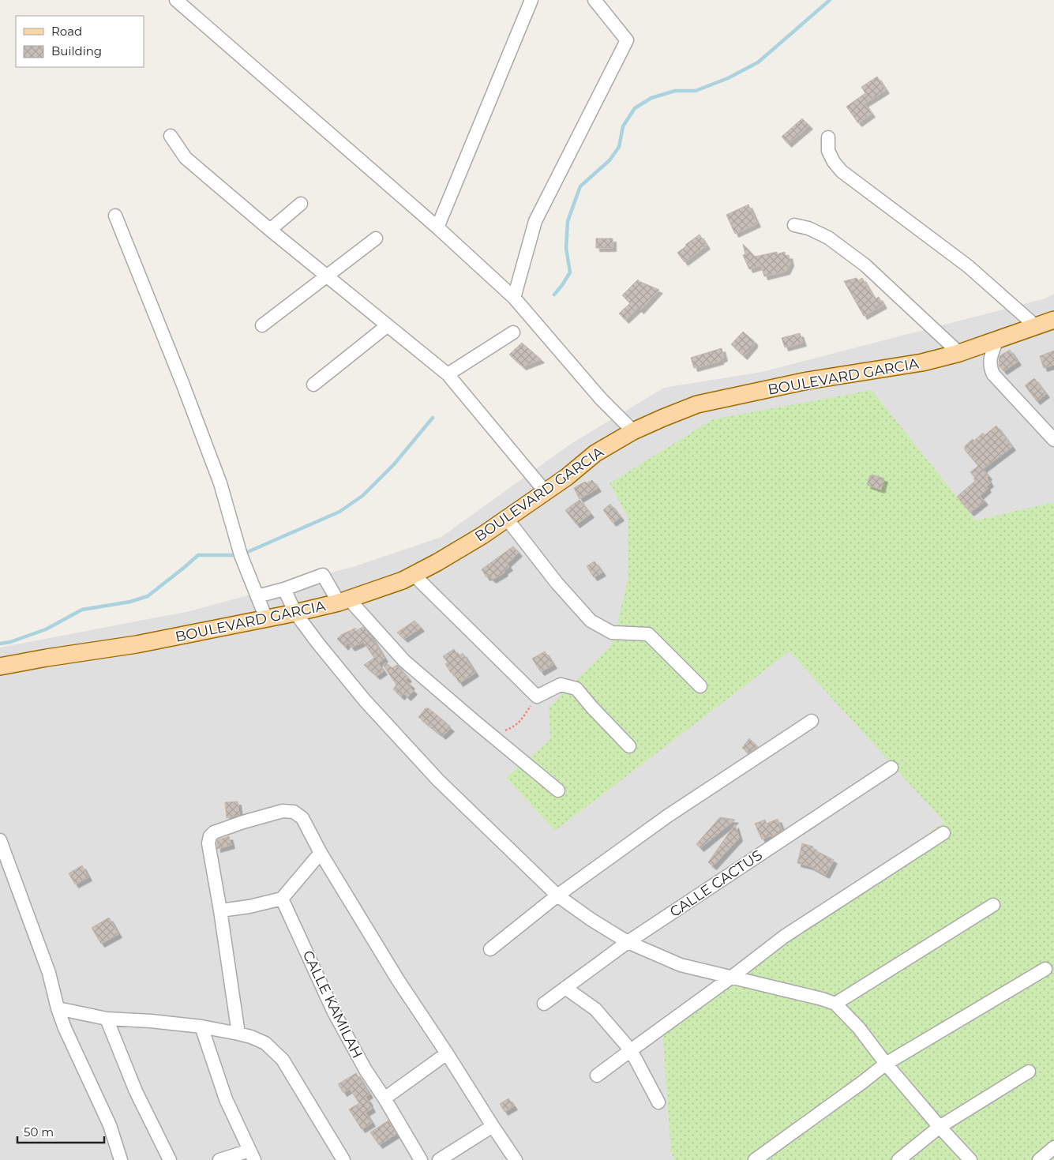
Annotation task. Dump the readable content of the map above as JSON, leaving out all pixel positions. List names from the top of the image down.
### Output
{
  "streets": {
    "main road": ["BOULEVARD GARCIA"],
    "street": ["CALLE CACTUS", "CALLE KAMILAH"]
  },
  "legend": ["Road", "Building"],
  "scale_bar": "50 m"
}
